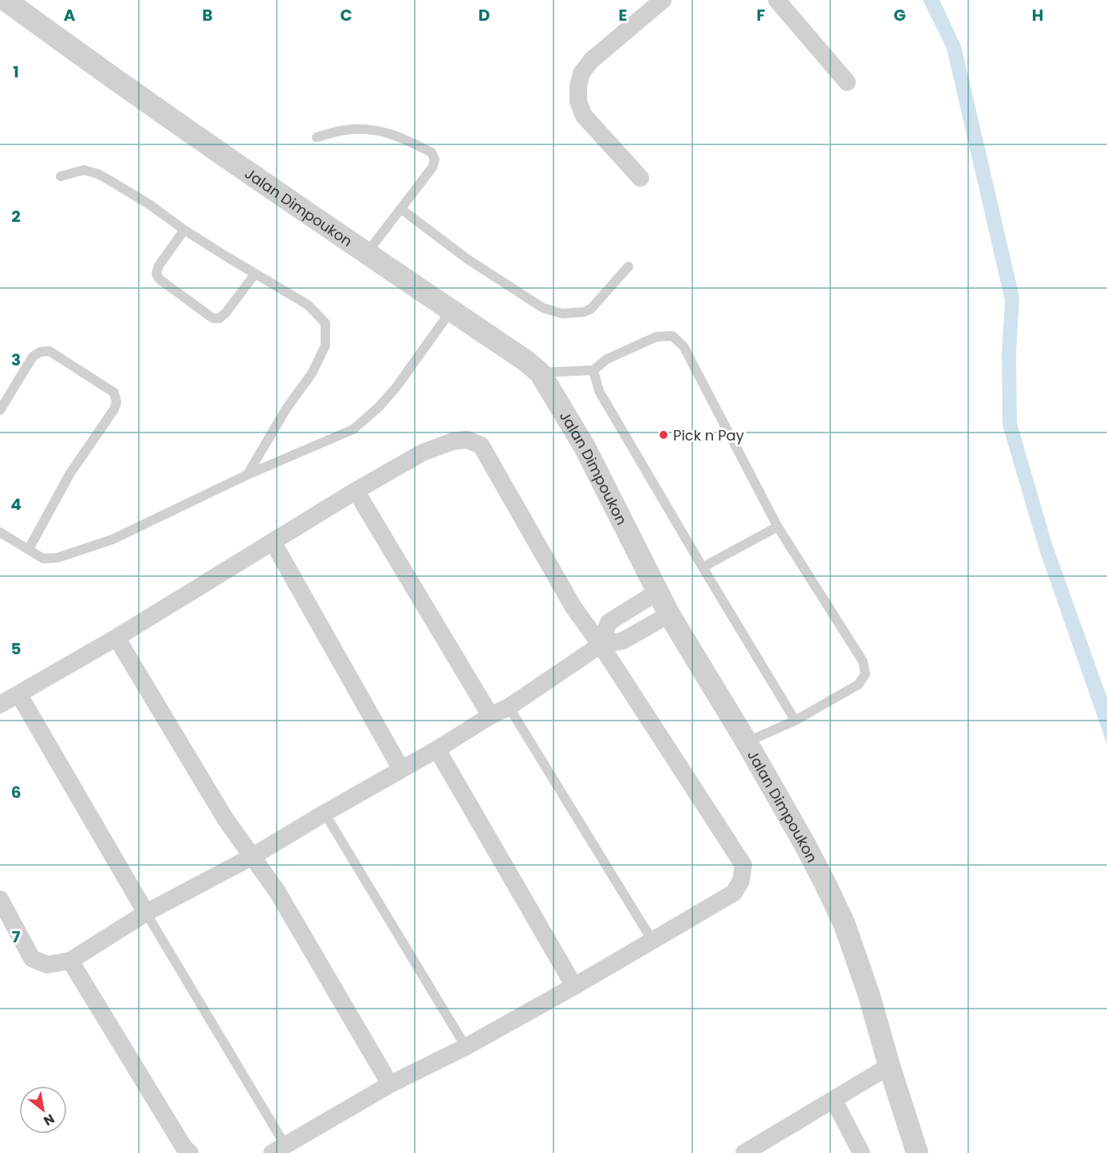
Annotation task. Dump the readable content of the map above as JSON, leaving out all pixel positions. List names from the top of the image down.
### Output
{
  "streets": {
    "street": ["Jalan Dimpoukon"]
  },
  "places": ["Pick n Pay"],
  "north": "bottom right",
  "grid": {
    "columns": [
      "A",
      "B",
      "C",
      "D",
      "E",
      "F",
      "G",
      "H"
    ],
    "rows": [
      "1",
      "2",
      "3",
      "4",
      "5",
      "6",
      "7"
    ]
  }
}
